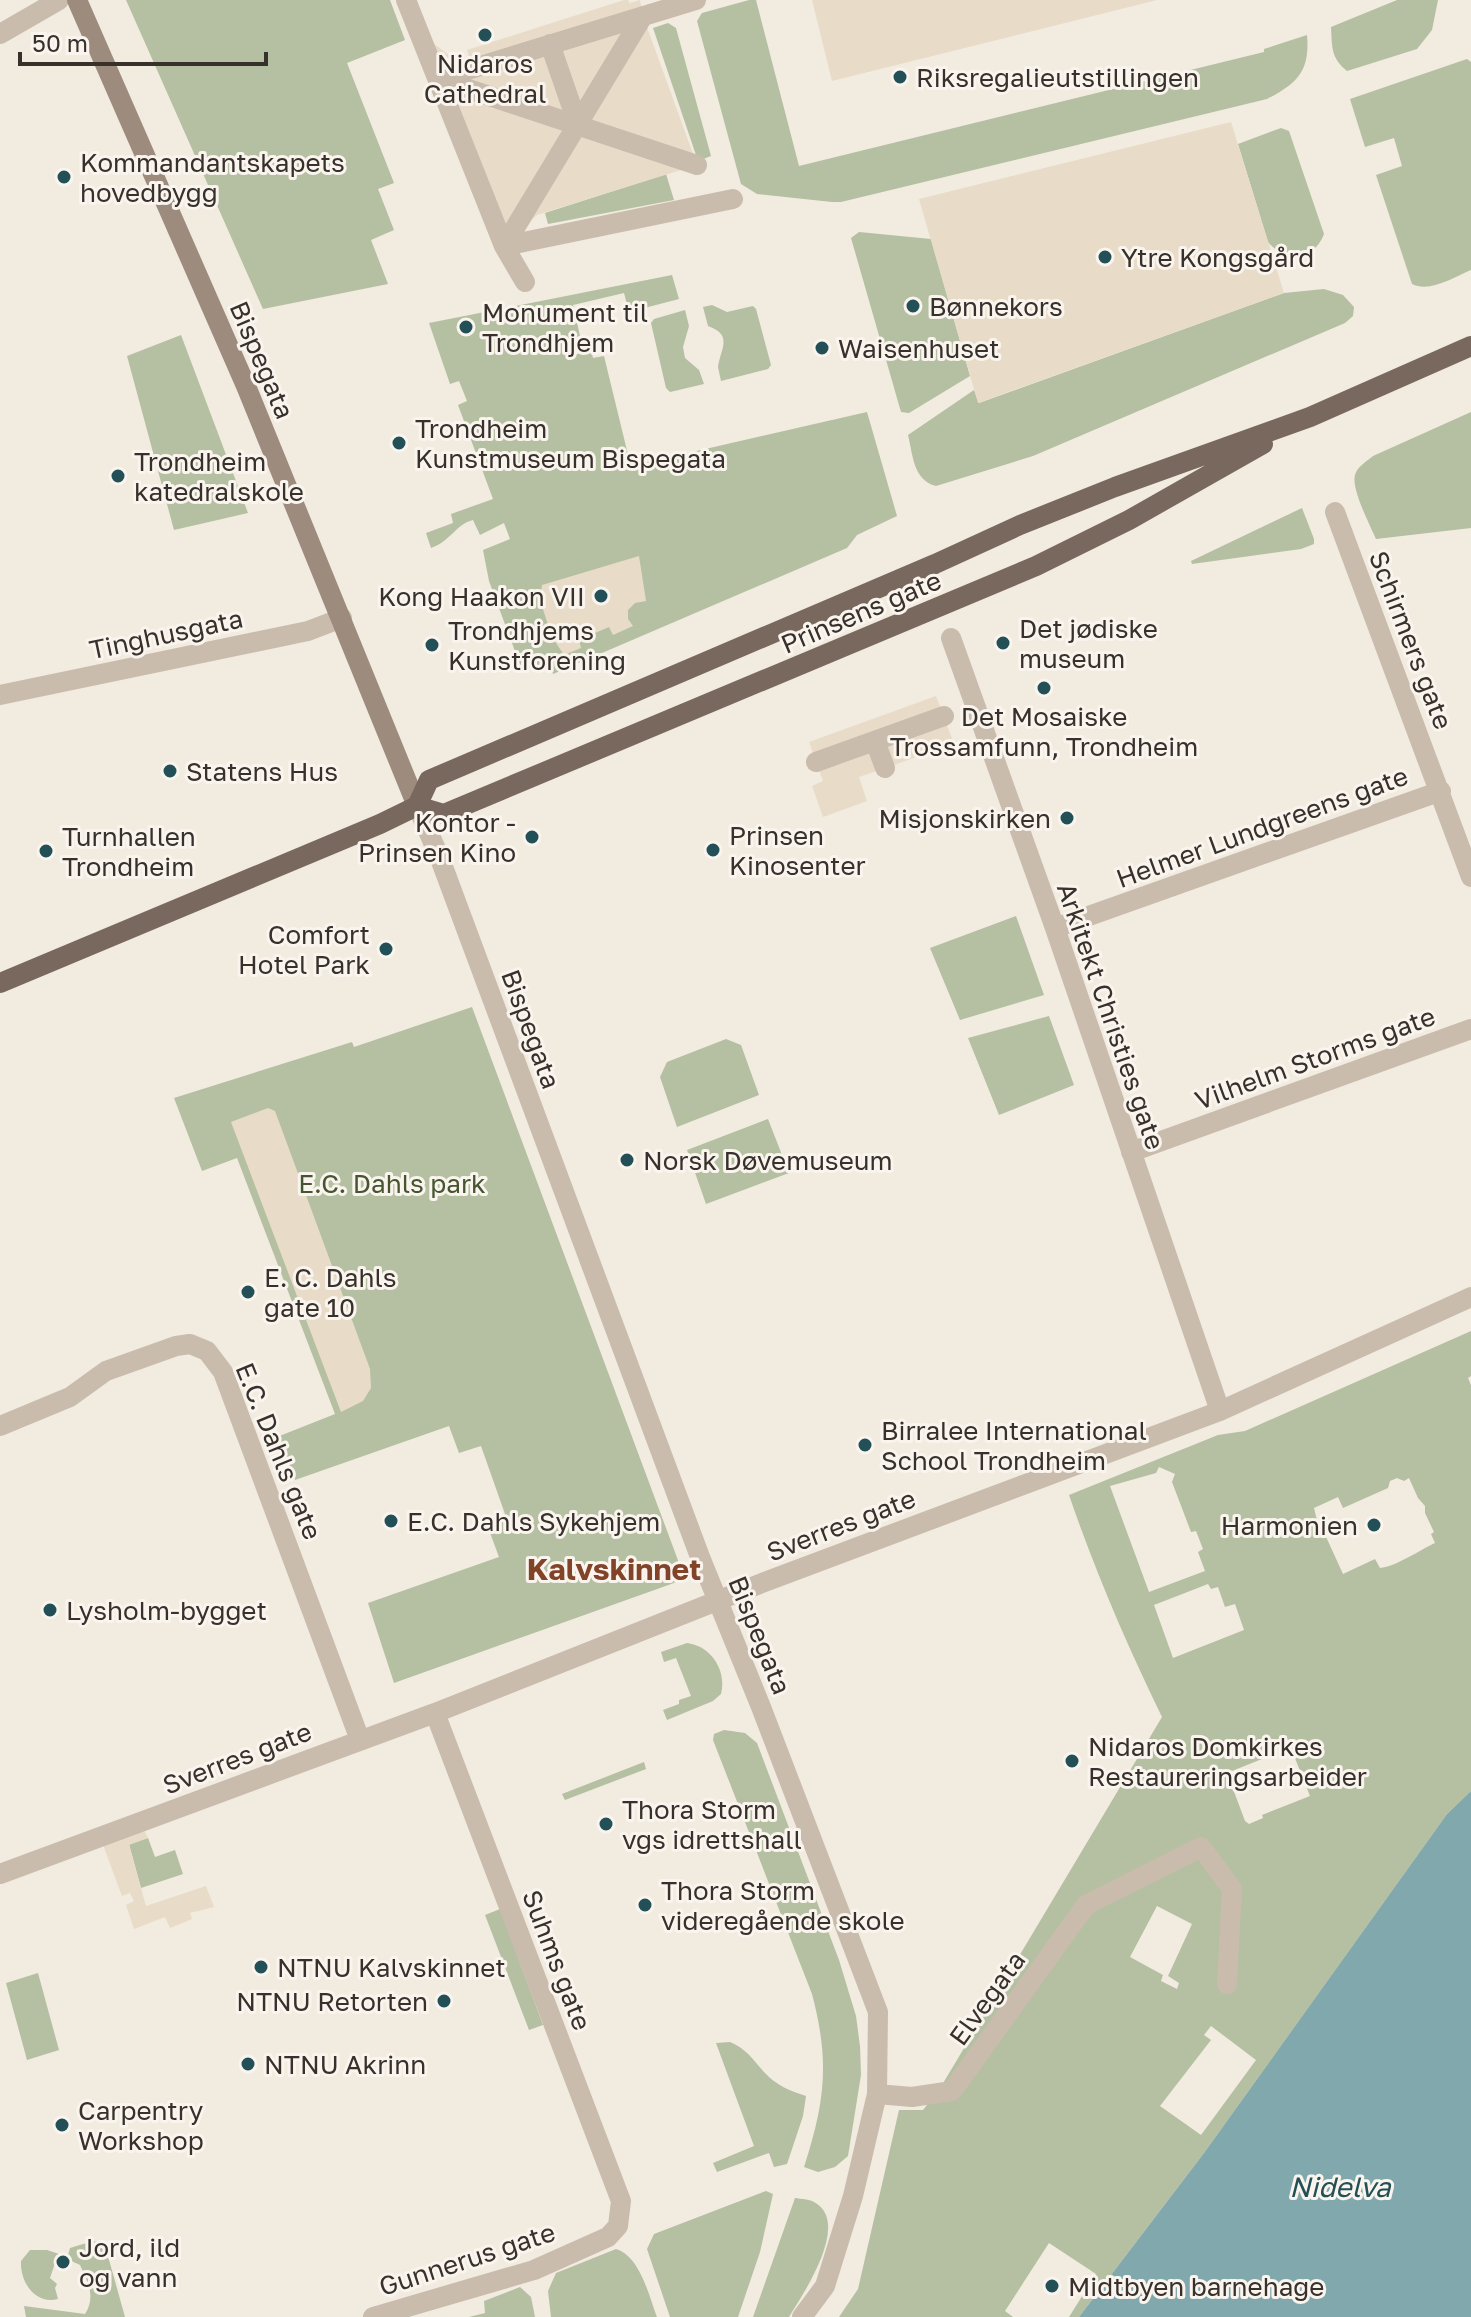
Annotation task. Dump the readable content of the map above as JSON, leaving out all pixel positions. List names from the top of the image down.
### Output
{
  "streets": {
    "main road": ["Prinsens gate"],
    "street": [
      "Bispegata",
      "Tinghusgata",
      "Schirmers gate",
      "Helmer Lundgreens gate",
      "Arkitekt Christies gate",
      "Vilhelm Storms gate",
      "E.C. Dahls gate",
      "Sverres gate",
      "Suhms gate",
      "Elvegata",
      "Gunnerus gate"
    ]
  },
  "crossings": [
    ["Bispegata", "Prinsens gate"],
    ["Bispegata", "Tinghusgata"],
    ["Bispegata", "Sverres gate"],
    ["Bispegata", "Elvegata"],
    ["Schirmers gate", "Helmer Lundgreens gate"],
    ["Helmer Lundgreens gate", "Arkitekt Christies gate"],
    ["Arkitekt Christies gate", "Vilhelm Storms gate"],
    ["Arkitekt Christies gate", "Sverres gate"],
    ["E.C. Dahls gate", "Sverres gate"],
    ["Sverres gate", "Suhms gate"],
    ["Suhms gate", "Gunnerus gate"]
  ],
  "districts": ["Kalvskinnet"],
  "water": ["Nidelva"],
  "parks": ["E.C. Dahls park"],
  "places": [
    "Nidaros Cathedral",
    "Riksregalieutstillingen",
    "Kommandantskapets hovedbygg",
    "Ytre Kongsgård",
    "Bønnekors",
    "Monument til Trondhjem",
    "Waisenhuset",
    "Trondheim Kunstmuseum Bispegata",
    "Trondheim katedralskole",
    "Kong Haakon VII",
    "Det jødiske museum",
    "Trondhjems Kunstforening",
    "Det Mosaiske Trossamfunn, Trondheim",
    "Statens Hus",
    "Misjonskirken",
    "Kontor - Prinsen Kino",
    "Prinsen Kinosenter",
    "Turnhallen Trondheim",
    "Comfort Hotel Park",
    "Norsk Døvemuseum",
    "E. C. Dahls gate 10",
    "Birralee International School Trondheim",
    "E.C. Dahls Sykehjem",
    "Harmonien",
    "Lysholm-bygget",
    "Nidaros Domkirkes Restaureringsarbeider",
    "Thora Storm vgs idrettshall",
    "Thora Storm videregående skole",
    "NTNU Kalvskinnet",
    "NTNU Retorten",
    "NTNU Akrinn",
    "Carpentry Workshop",
    "Jord, ild og vann",
    "Midtbyen barnehage"
  ],
  "scale_bar": "50 m"
}
